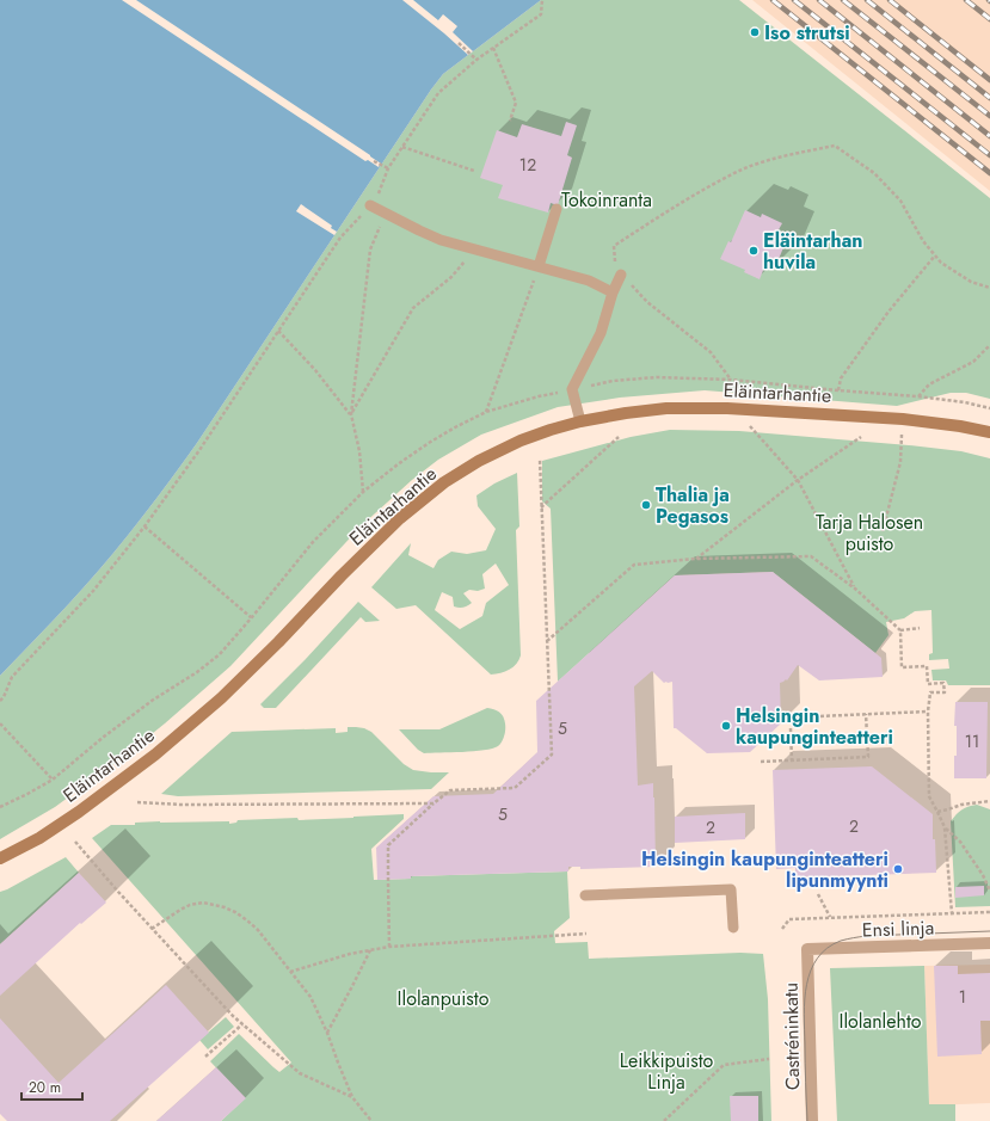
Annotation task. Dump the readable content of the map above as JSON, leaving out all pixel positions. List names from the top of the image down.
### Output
{
  "streets": {
    "main road": ["Eläintarhantie"],
    "street": ["Ensi linja", "Castréninkatu"]
  },
  "crossings": [
    ["Ensi linja", "Castréninkatu"]
  ],
  "parks": [
    "Tokoinranta",
    "Tarja Halosen puisto",
    "Ilolanpuisto",
    "Ilolanlehto",
    "Leikkipuisto Linja"
  ],
  "places": [
    "Iso strutsi",
    "Eläintarhan huvila",
    "Thalia ja Pegasos",
    "Helsingin kaupunginteatteri",
    "Helsingin kaupunginteatteri lipunmyynti"
  ],
  "house_numbers": [
    "12",
    "5",
    "11",
    "5",
    "2",
    "2",
    "1"
  ],
  "scale_bar": "20 m"
}
